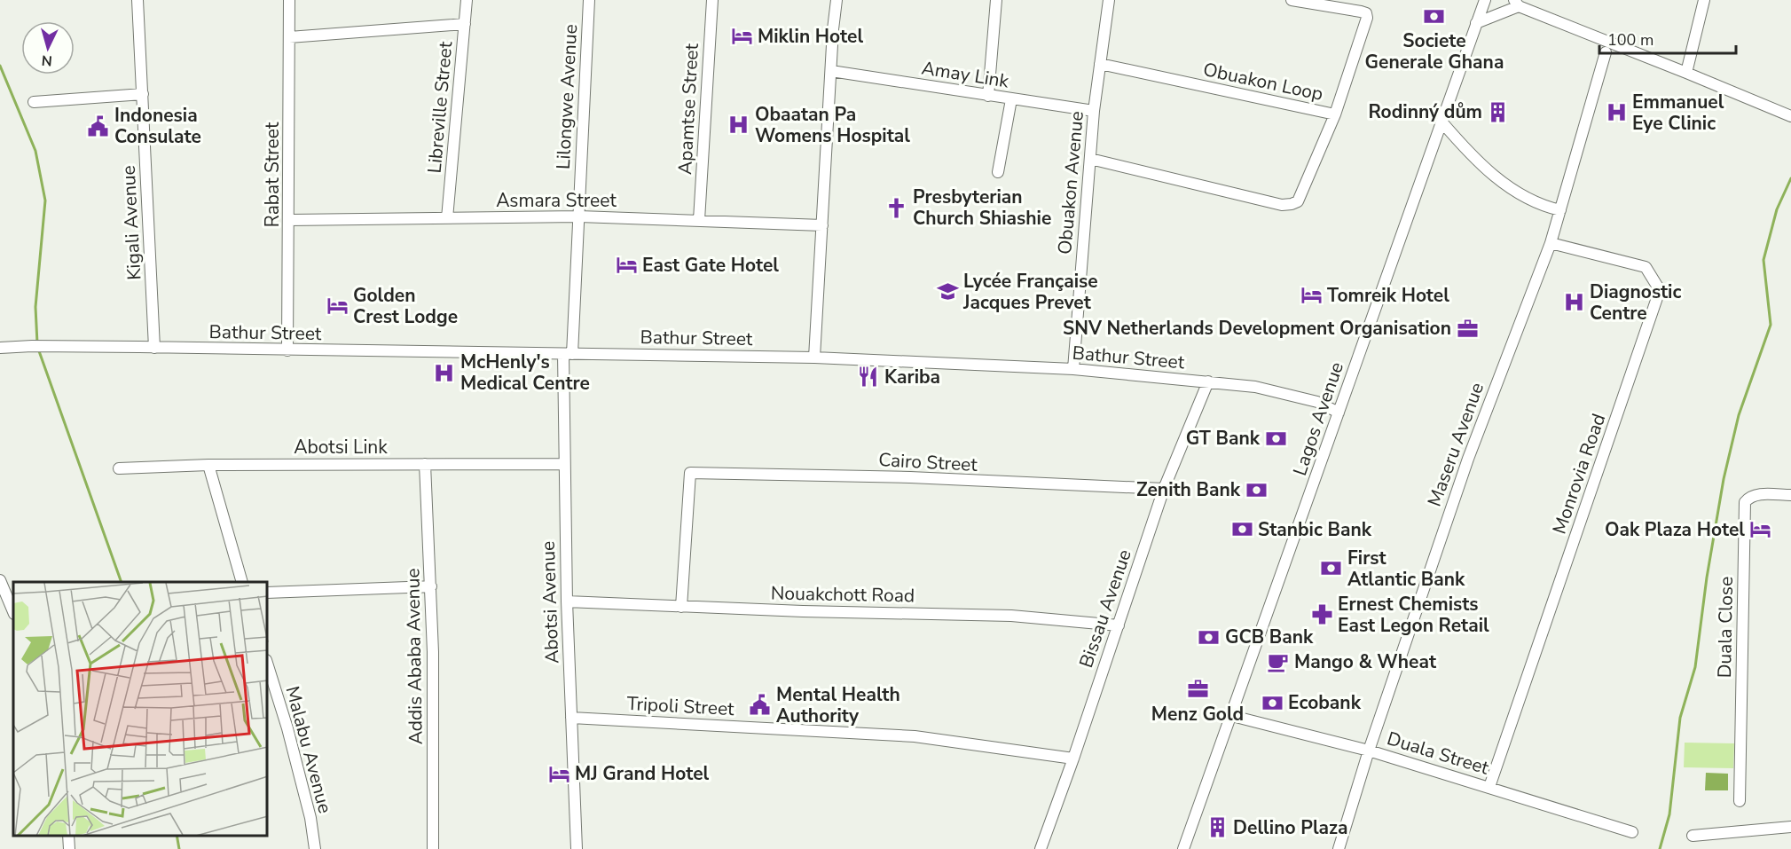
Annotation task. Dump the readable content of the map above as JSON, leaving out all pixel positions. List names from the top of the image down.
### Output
{
  "streets": {
    "street": [
      "Amay Link",
      "Obuakon Loop",
      "Lilongwe Avenue",
      "Libreville Street",
      "Apamtse Street",
      "Rabat Street",
      "Obuakon Avenue",
      "Asmara Street",
      "Kigali Avenue",
      "Bathur Street",
      "Lagos Avenue",
      "Maseru Avenue",
      "Abotsi Link",
      "Cairo Street",
      "Monrovia Road",
      "Nouakchott Road",
      "Abotsi Avenue",
      "Bissau Avenue",
      "Duala Close",
      "Addis Ababa Avenue",
      "Tripoli Street",
      "Malabu Avenue",
      "Duala Street"
    ]
  },
  "crossings": [
    ["Amay Link", "Obuakon Avenue"],
    ["Obuakon Loop", "Obuakon Avenue"],
    ["Lilongwe Avenue", "Asmara Street"],
    ["Lilongwe Avenue", "Bathur Street"],
    ["Lilongwe Avenue", "Abotsi Avenue"],
    ["Libreville Street", "Asmara Street"],
    ["Apamtse Street", "Asmara Street"],
    ["Rabat Street", "Asmara Street"],
    ["Rabat Street", "Bathur Street"],
    ["Obuakon Avenue", "Bathur Street"],
    ["Kigali Avenue", "Bathur Street"],
    ["Bathur Street", "Lagos Avenue"],
    ["Bathur Street", "Abotsi Avenue"],
    ["Bathur Street", "Bissau Avenue"],
    ["Lagos Avenue", "Duala Street"],
    ["Maseru Avenue", "Monrovia Road"],
    ["Maseru Avenue", "Duala Street"],
    ["Abotsi Link", "Abotsi Avenue"],
    ["Abotsi Link", "Addis Ababa Avenue"],
    ["Cairo Street", "Nouakchott Road"],
    ["Cairo Street", "Bissau Avenue"],
    ["Monrovia Road", "Duala Street"],
    ["Nouakchott Road", "Abotsi Avenue"],
    ["Nouakchott Road", "Bissau Avenue"],
    ["Abotsi Avenue", "Tripoli Street"],
    ["Bissau Avenue", "Tripoli Street"]
  ],
  "places": {
    "bank": [
      "Societe Generale Ghana",
      "GT Bank",
      "Zenith Bank",
      "Stanbic Bank",
      "First Atlantic Bank",
      "GCB Bank",
      "Ecobank"
    ],
    "hotel": [
      "Miklin Hotel",
      "East Gate Hotel",
      "Tomreik Hotel",
      "Golden Crest Lodge",
      "Oak Plaza Hotel",
      "MJ Grand Hotel"
    ],
    "building": ["Rodinný dům", "Dellino Plaza"],
    "hospital": [
      "Emmanuel Eye Clinic",
      "Obaatan Pa Womens Hospital",
      "Diagnostic Centre",
      "McHenly's Medical Centre"
    ],
    "public building": ["Indonesia Consulate", "Mental Health Authority"],
    "church": ["Presbyterian Church Shiashie"],
    "school or university": ["Lycée Française Jacques Prevet"],
    "office": ["SNV Netherlands Development Organisation", "Menz Gold"],
    "restaurant": ["Kariba"],
    "pharmacy": ["Ernest Chemists East Legon Retail"],
    "cafe": ["Mango & Wheat"]
  },
  "scale_bar": "100 m",
  "north": "bottom"
}
